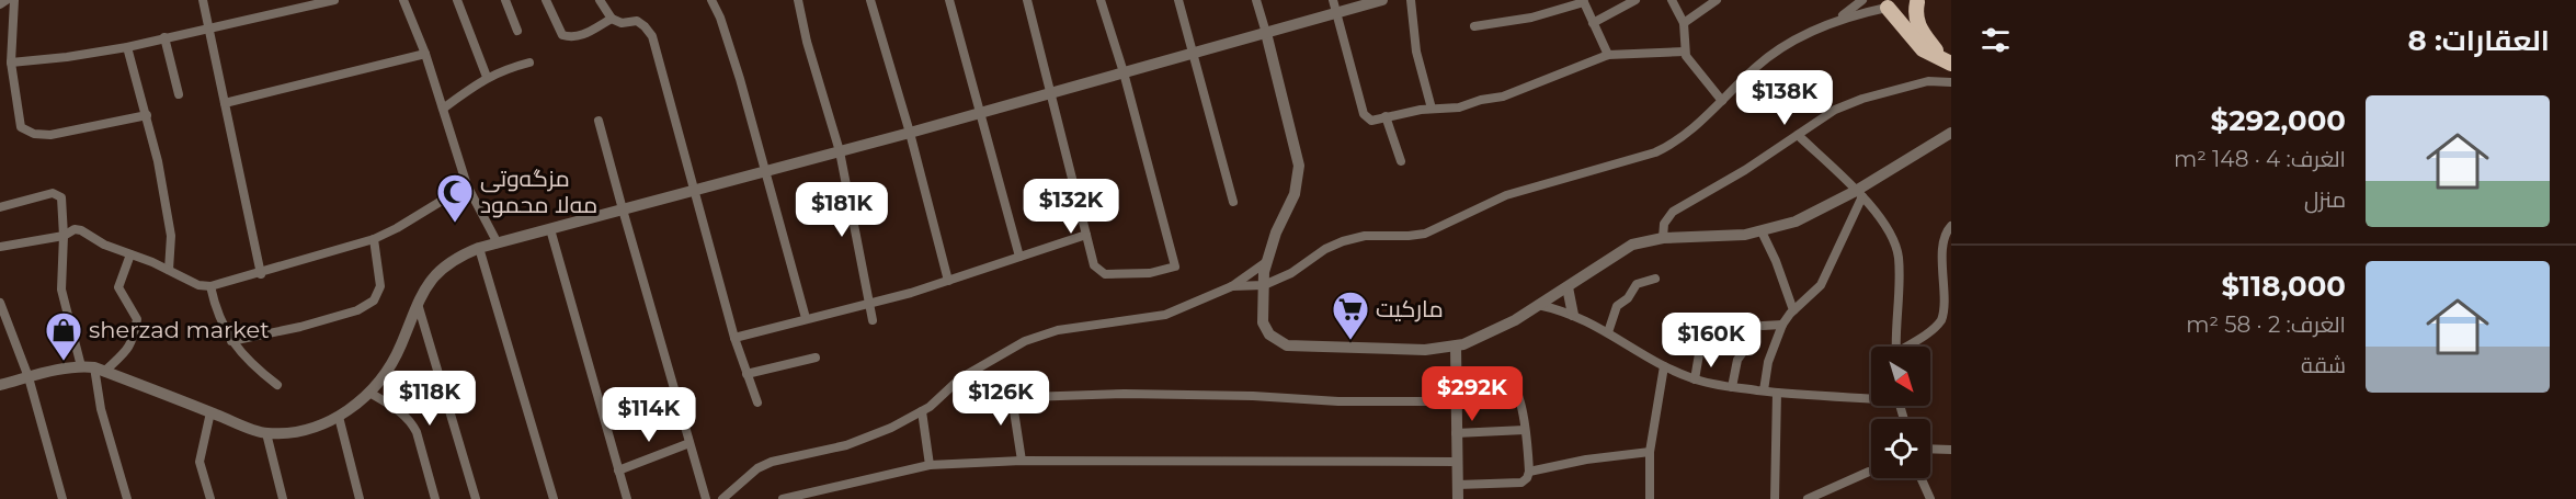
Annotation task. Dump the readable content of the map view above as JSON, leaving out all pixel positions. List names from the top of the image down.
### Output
{
  "places": {
    "mosque": ["مزگه‌وتی مه‌لا محمود"],
    "supermarket": ["ماركيت"],
    "shop": ["sherzad market"]
  },
  "north": "bottom right",
  "page": {
    "heading": "العقارات: 8",
    "price": [
      "$138K",
      "$132K",
      "$181K",
      "$160K",
      "$292K",
      "$118K",
      "$126K",
      "$114K"
    ],
    "list": [
      {
        "name": "$292,000",
        "note": "الغرف: 4 · 148 m² · منزل"
      },
      {
        "name": "$118,000",
        "note": "الغرف: 2 · 58 m² · شقة"
      }
    ]
  }
}
